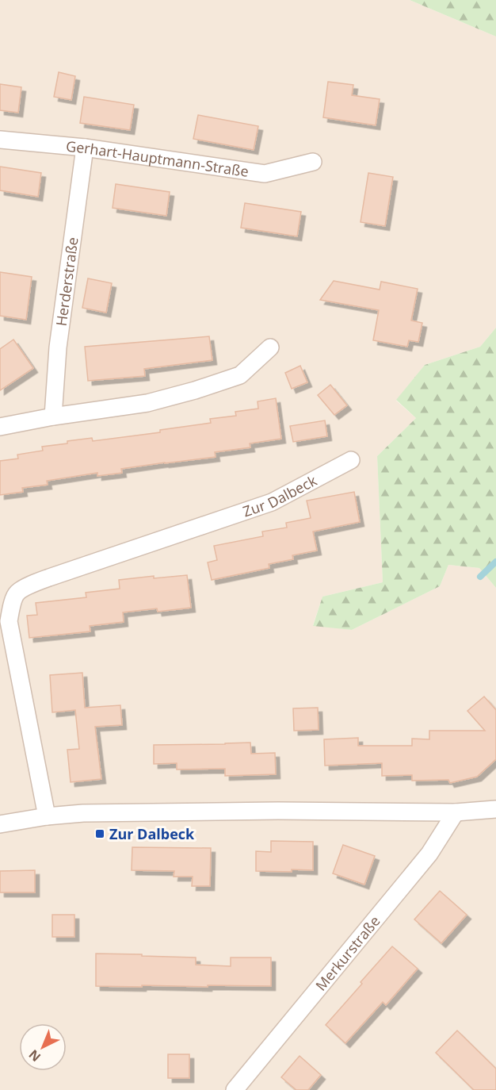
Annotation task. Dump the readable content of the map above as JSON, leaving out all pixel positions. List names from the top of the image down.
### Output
{
  "streets": {
    "street": [
      "Gerhart-Hauptmann-Straße",
      "Herderstraße",
      "Zur Dalbeck",
      "Merkurstraße"
    ]
  },
  "crossings": [
    ["Gerhart-Hauptmann-Straße", "Herderstraße"]
  ],
  "places": {
    "transit": ["Zur Dalbeck"]
  },
  "north": "bottom left"
}
